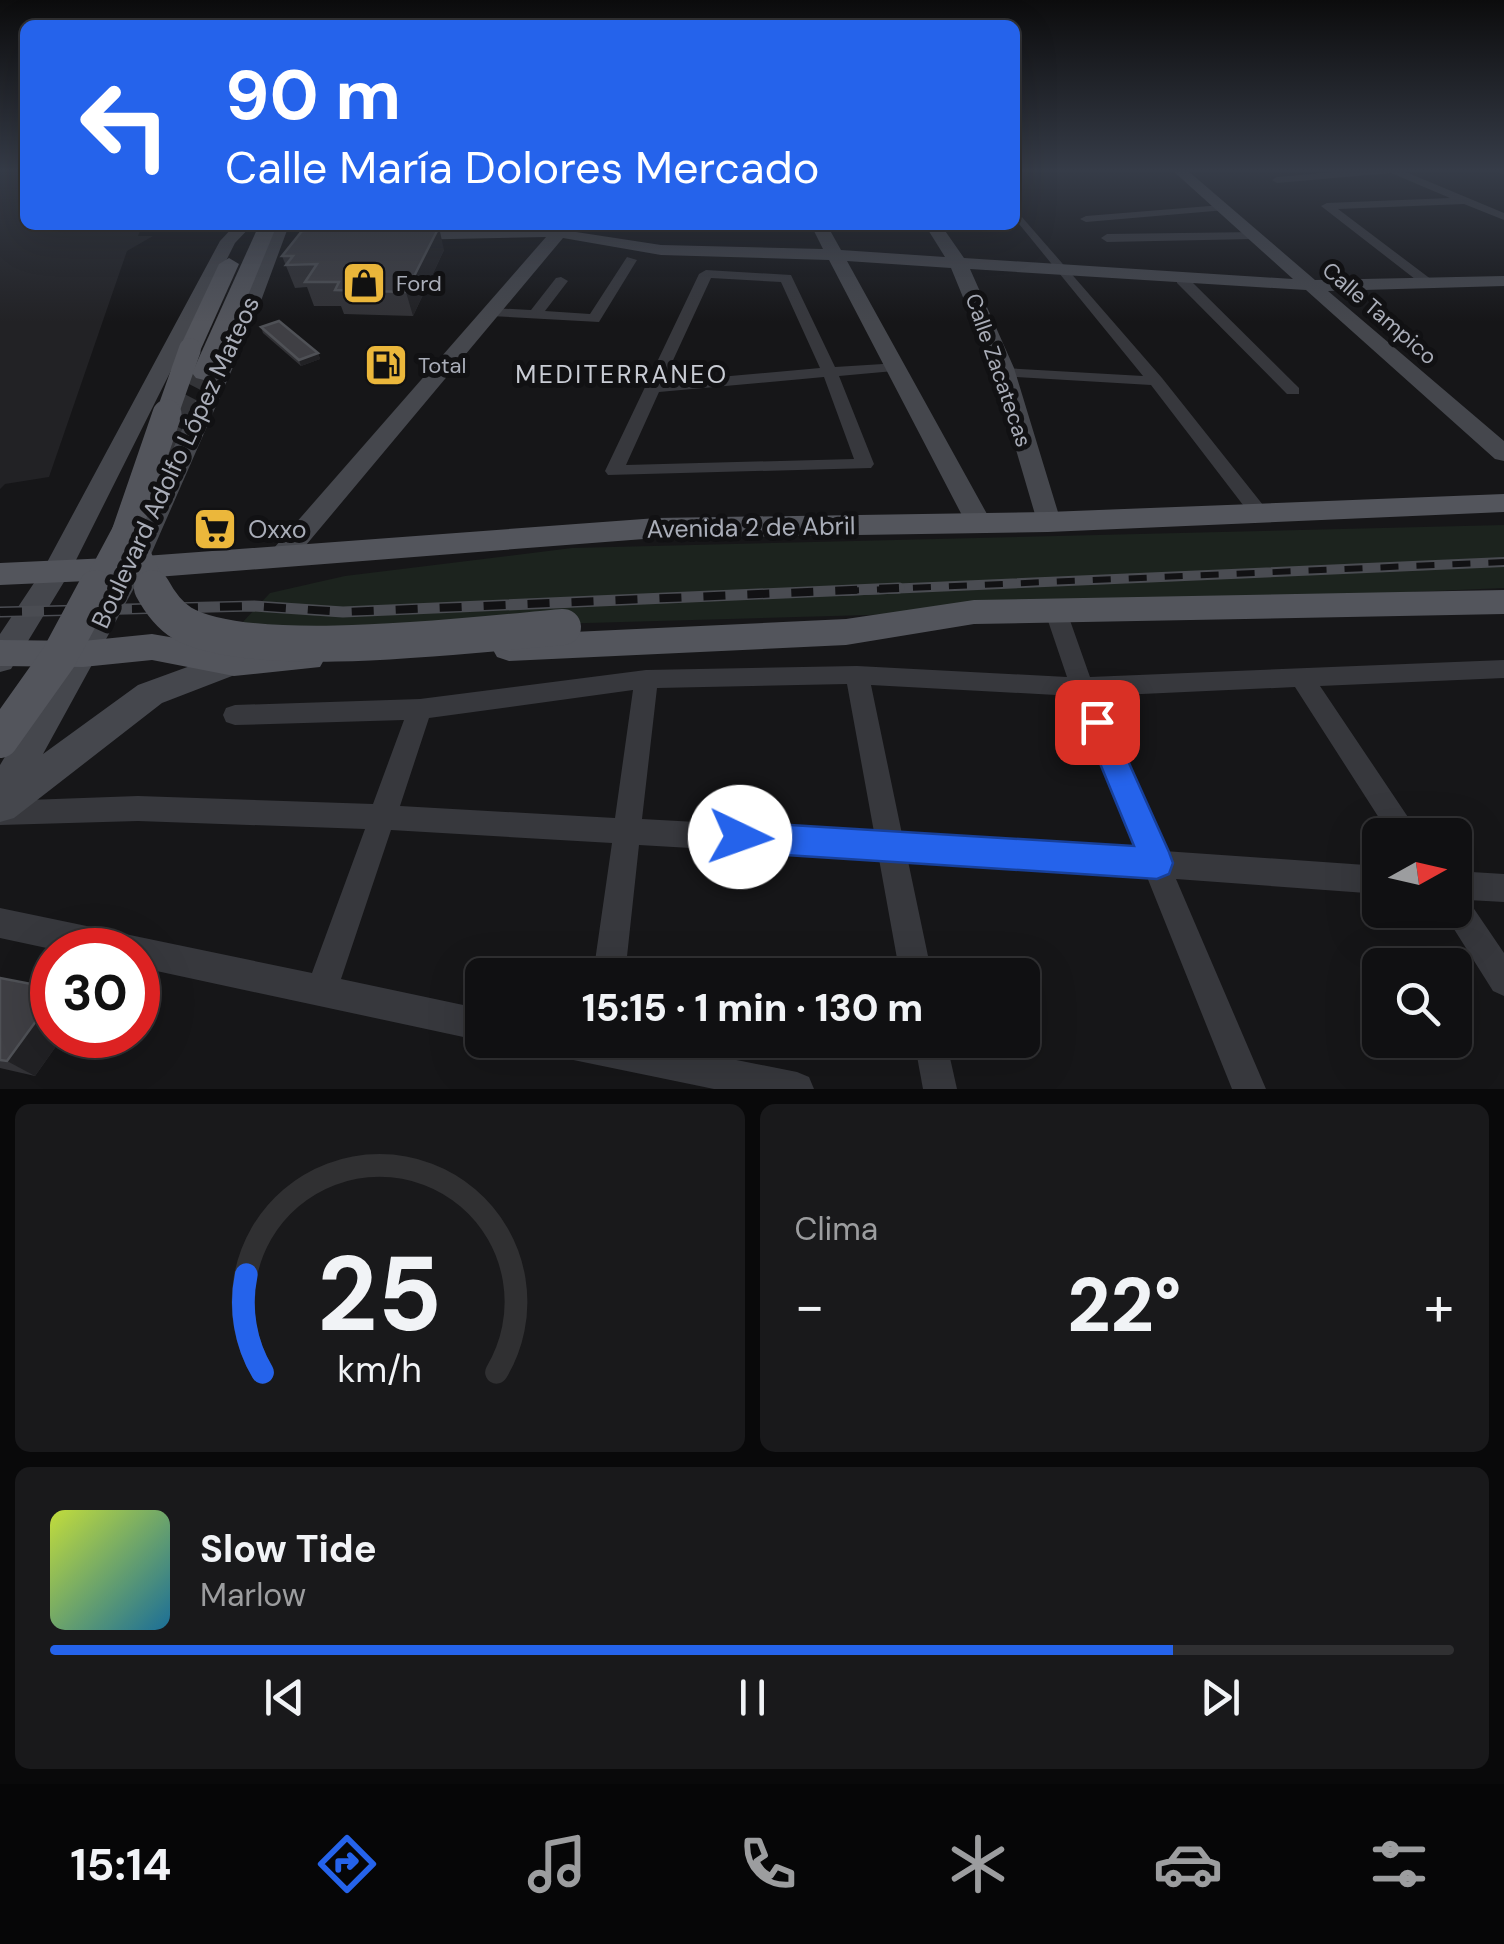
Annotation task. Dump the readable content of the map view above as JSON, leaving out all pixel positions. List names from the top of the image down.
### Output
{
  "streets": {
    "main road": [
      "Calle Tampico",
      "Calle Zacatecas",
      "Boulevard Adolfo López Mateos",
      "Avenida 2 de Abril"
    ]
  },
  "crossings": [
    ["Calle Zacatecas", "Avenida 2 de Abril"],
    ["Boulevard Adolfo López Mateos", "Avenida 2 de Abril"]
  ],
  "districts": ["MEDITERRANEO"],
  "places": {
    "shop": ["Ford"],
    "fuel station": ["Total"],
    "supermarket": ["Oxxo"]
  },
  "north": "right",
  "page": {
    "turn": ["90 m", "Calle María Dolores Mercado"],
    "limit": "30",
    "trip": "15:15 · 1 min · 130 m",
    "tile": "Clima",
    "heat": ["−", "22°", "+"],
    "song": ["Slow Tide", "Marlow"],
    "tabs": "15:14",
    "gauge": ["25", "km/h"]
  }
}
